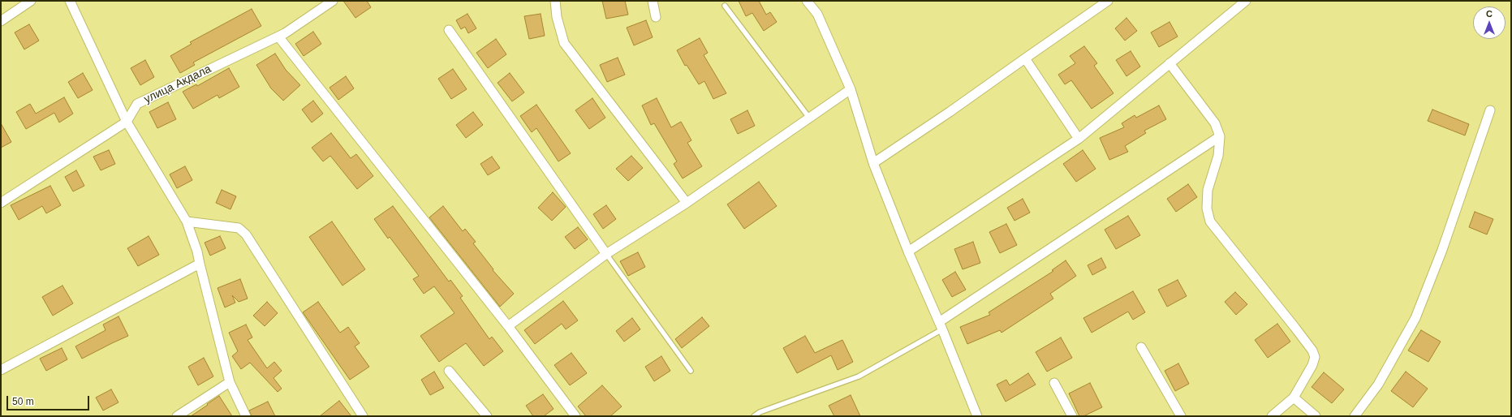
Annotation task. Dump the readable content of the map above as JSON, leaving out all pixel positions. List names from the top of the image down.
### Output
{
  "streets": {
    "street": ["улица Акдала"]
  },
  "scale_bar": "50 m",
  "north": "top"
}
